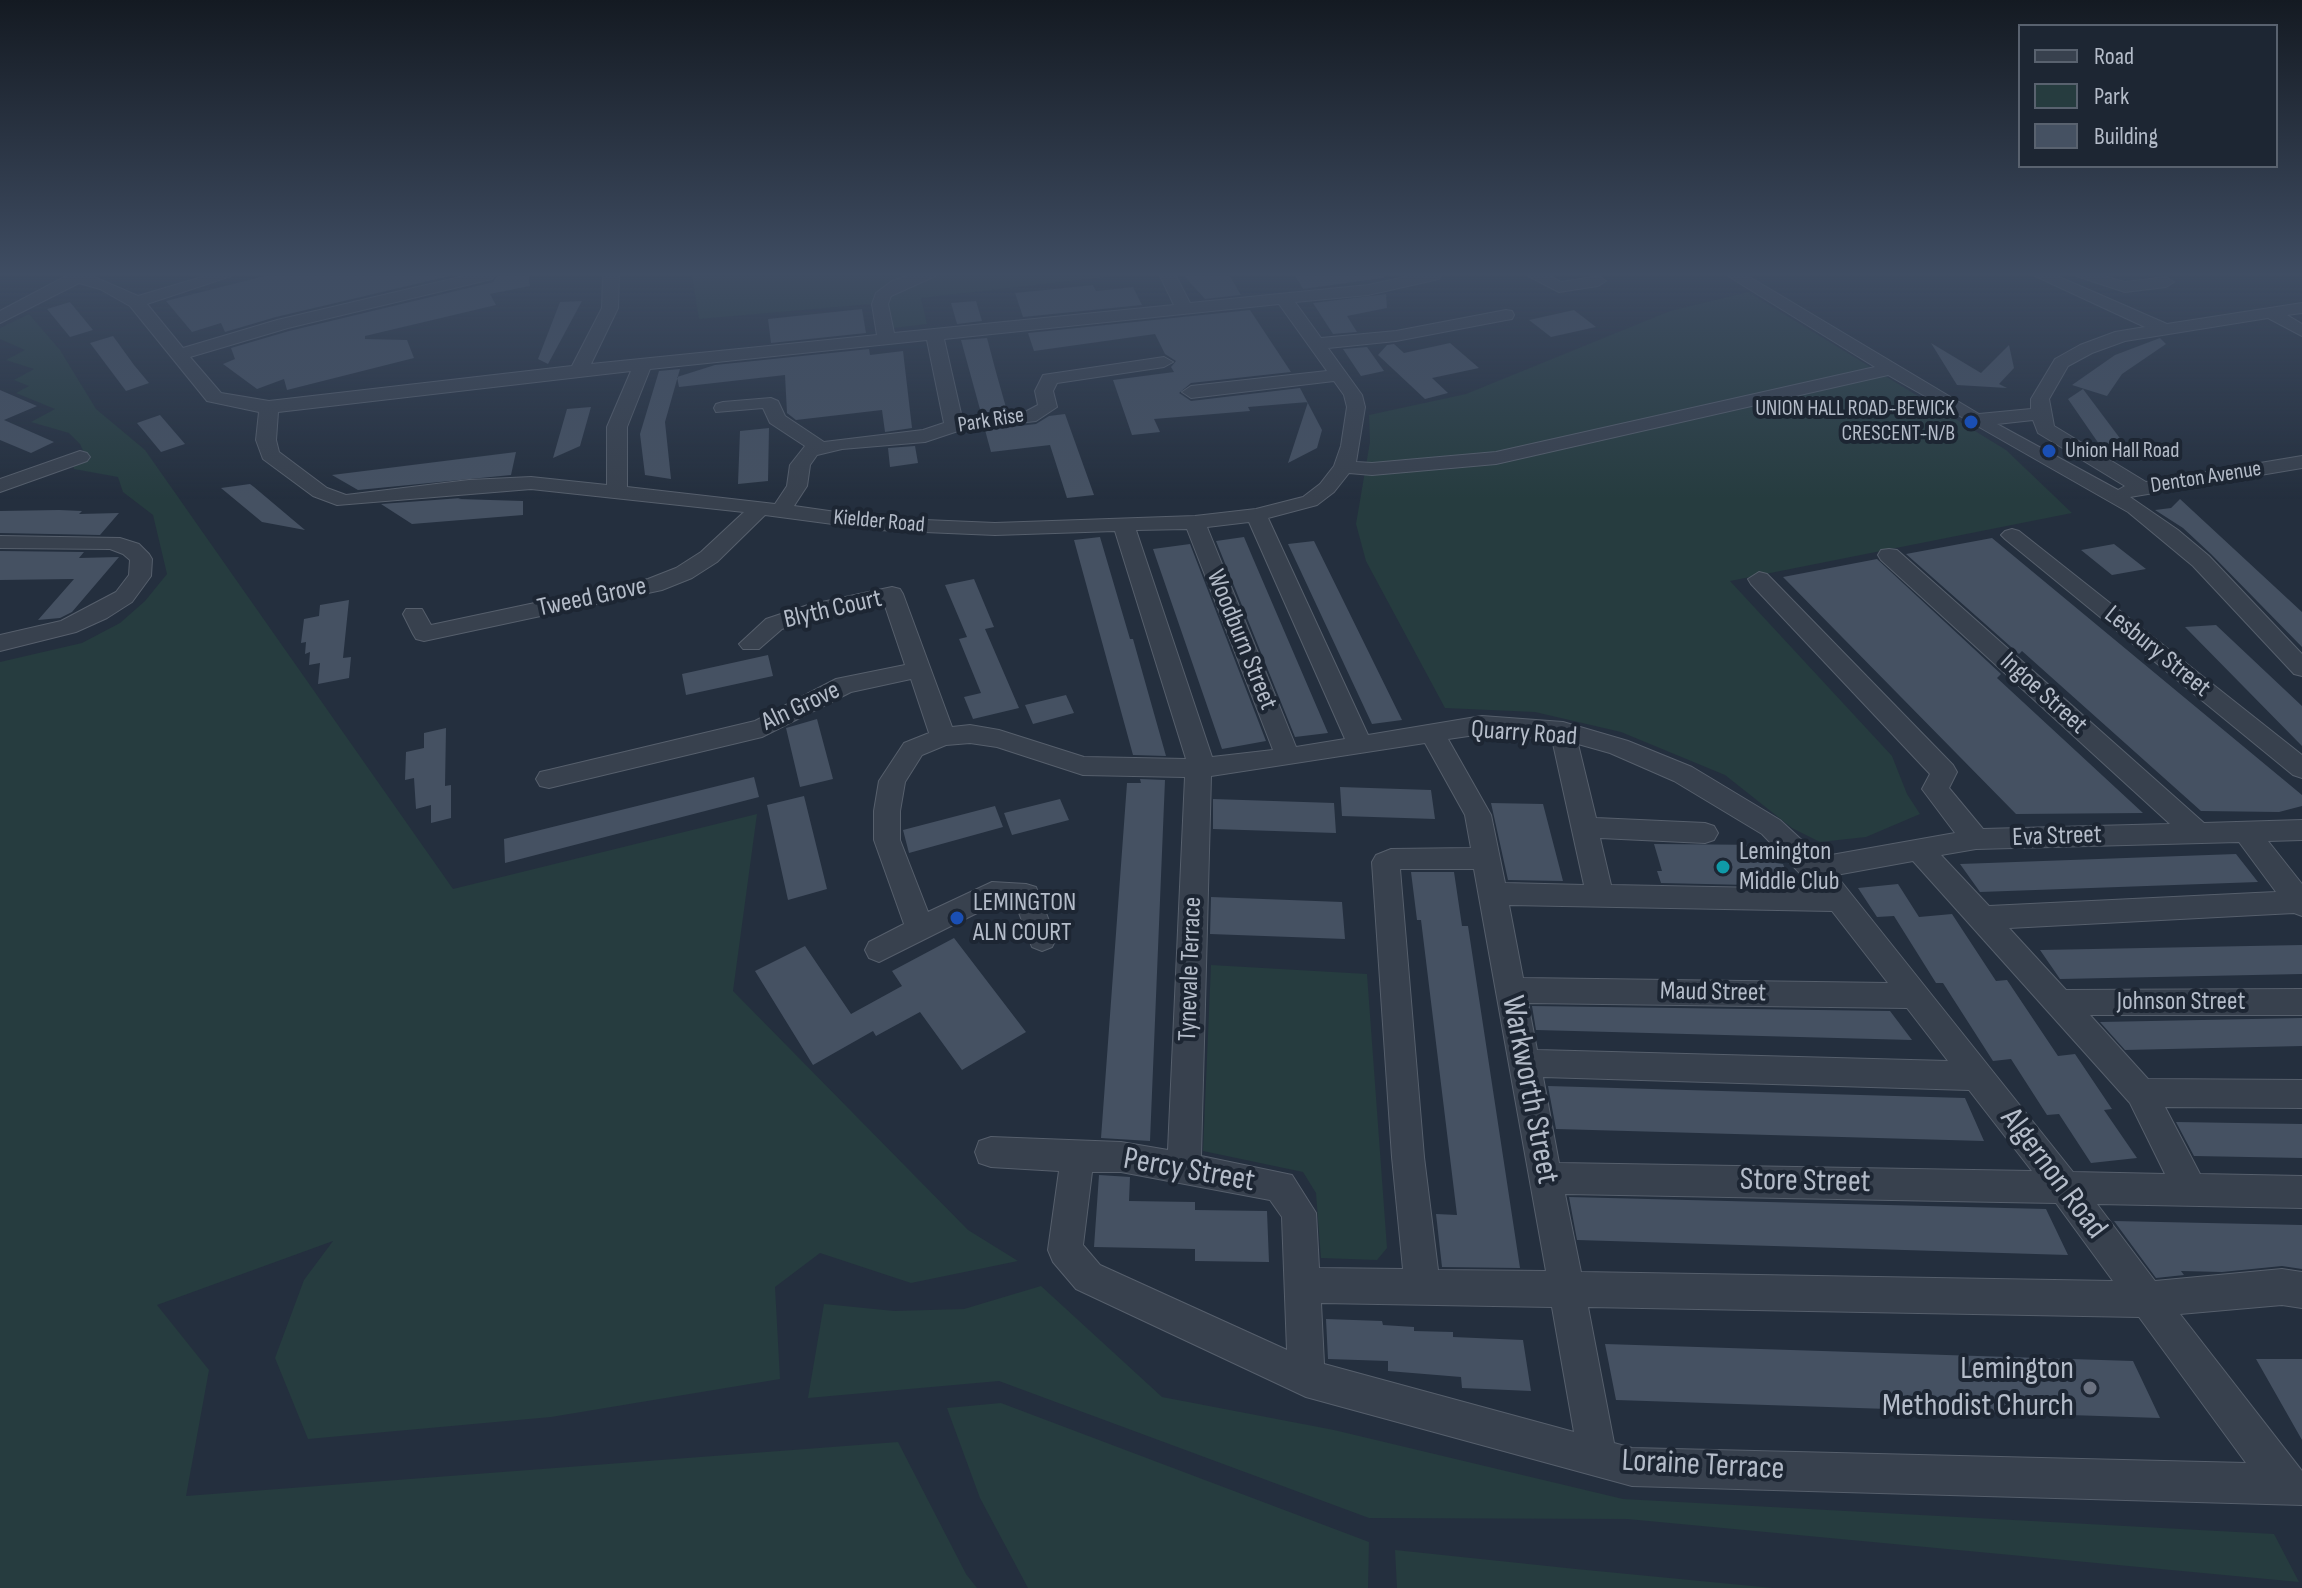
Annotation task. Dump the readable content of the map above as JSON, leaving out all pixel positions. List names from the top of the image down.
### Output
{
  "streets": {
    "street": [
      "Park Rise",
      "Denton Avenue",
      "Kielder Road",
      "Tweed Grove",
      "Blyth Court",
      "Woodburn Street",
      "Lesbury Street",
      "Ingoe Street",
      "Aln Grove",
      "Quarry Road",
      "Eva Street",
      "Tynevale Terrace",
      "Maud Street",
      "Johnson Street",
      "Warkworth Street",
      "Percy Street",
      "Algernon Road",
      "Store Street",
      "Loraine Terrace"
    ]
  },
  "crossings": [
    ["Kielder Road", "Tweed Grove"],
    ["Kielder Road", "Woodburn Street"],
    ["Kielder Road", "Tynevale Terrace"],
    ["Blyth Court", "Aln Grove"],
    ["Woodburn Street", "Quarry Road"],
    ["Ingoe Street", "Eva Street"],
    ["Quarry Road", "Eva Street"],
    ["Quarry Road", "Tynevale Terrace"],
    ["Quarry Road", "Warkworth Street"],
    ["Quarry Road", "Algernon Road"],
    ["Eva Street", "Algernon Road"],
    ["Tynevale Terrace", "Percy Street"],
    ["Maud Street", "Warkworth Street"],
    ["Maud Street", "Algernon Road"],
    ["Warkworth Street", "Store Street"],
    ["Warkworth Street", "Loraine Terrace"],
    ["Percy Street", "Loraine Terrace"],
    ["Algernon Road", "Store Street"],
    ["Algernon Road", "Loraine Terrace"]
  ],
  "places": [
    "UNION HALL ROAD-BEWICK CRESCENT-N/B",
    "Union Hall Road",
    "Lemington Middle Club",
    "LEMINGTON ALN COURT",
    "Lemington Methodist Church"
  ],
  "legend": ["Road", "Park", "Building"]
}
